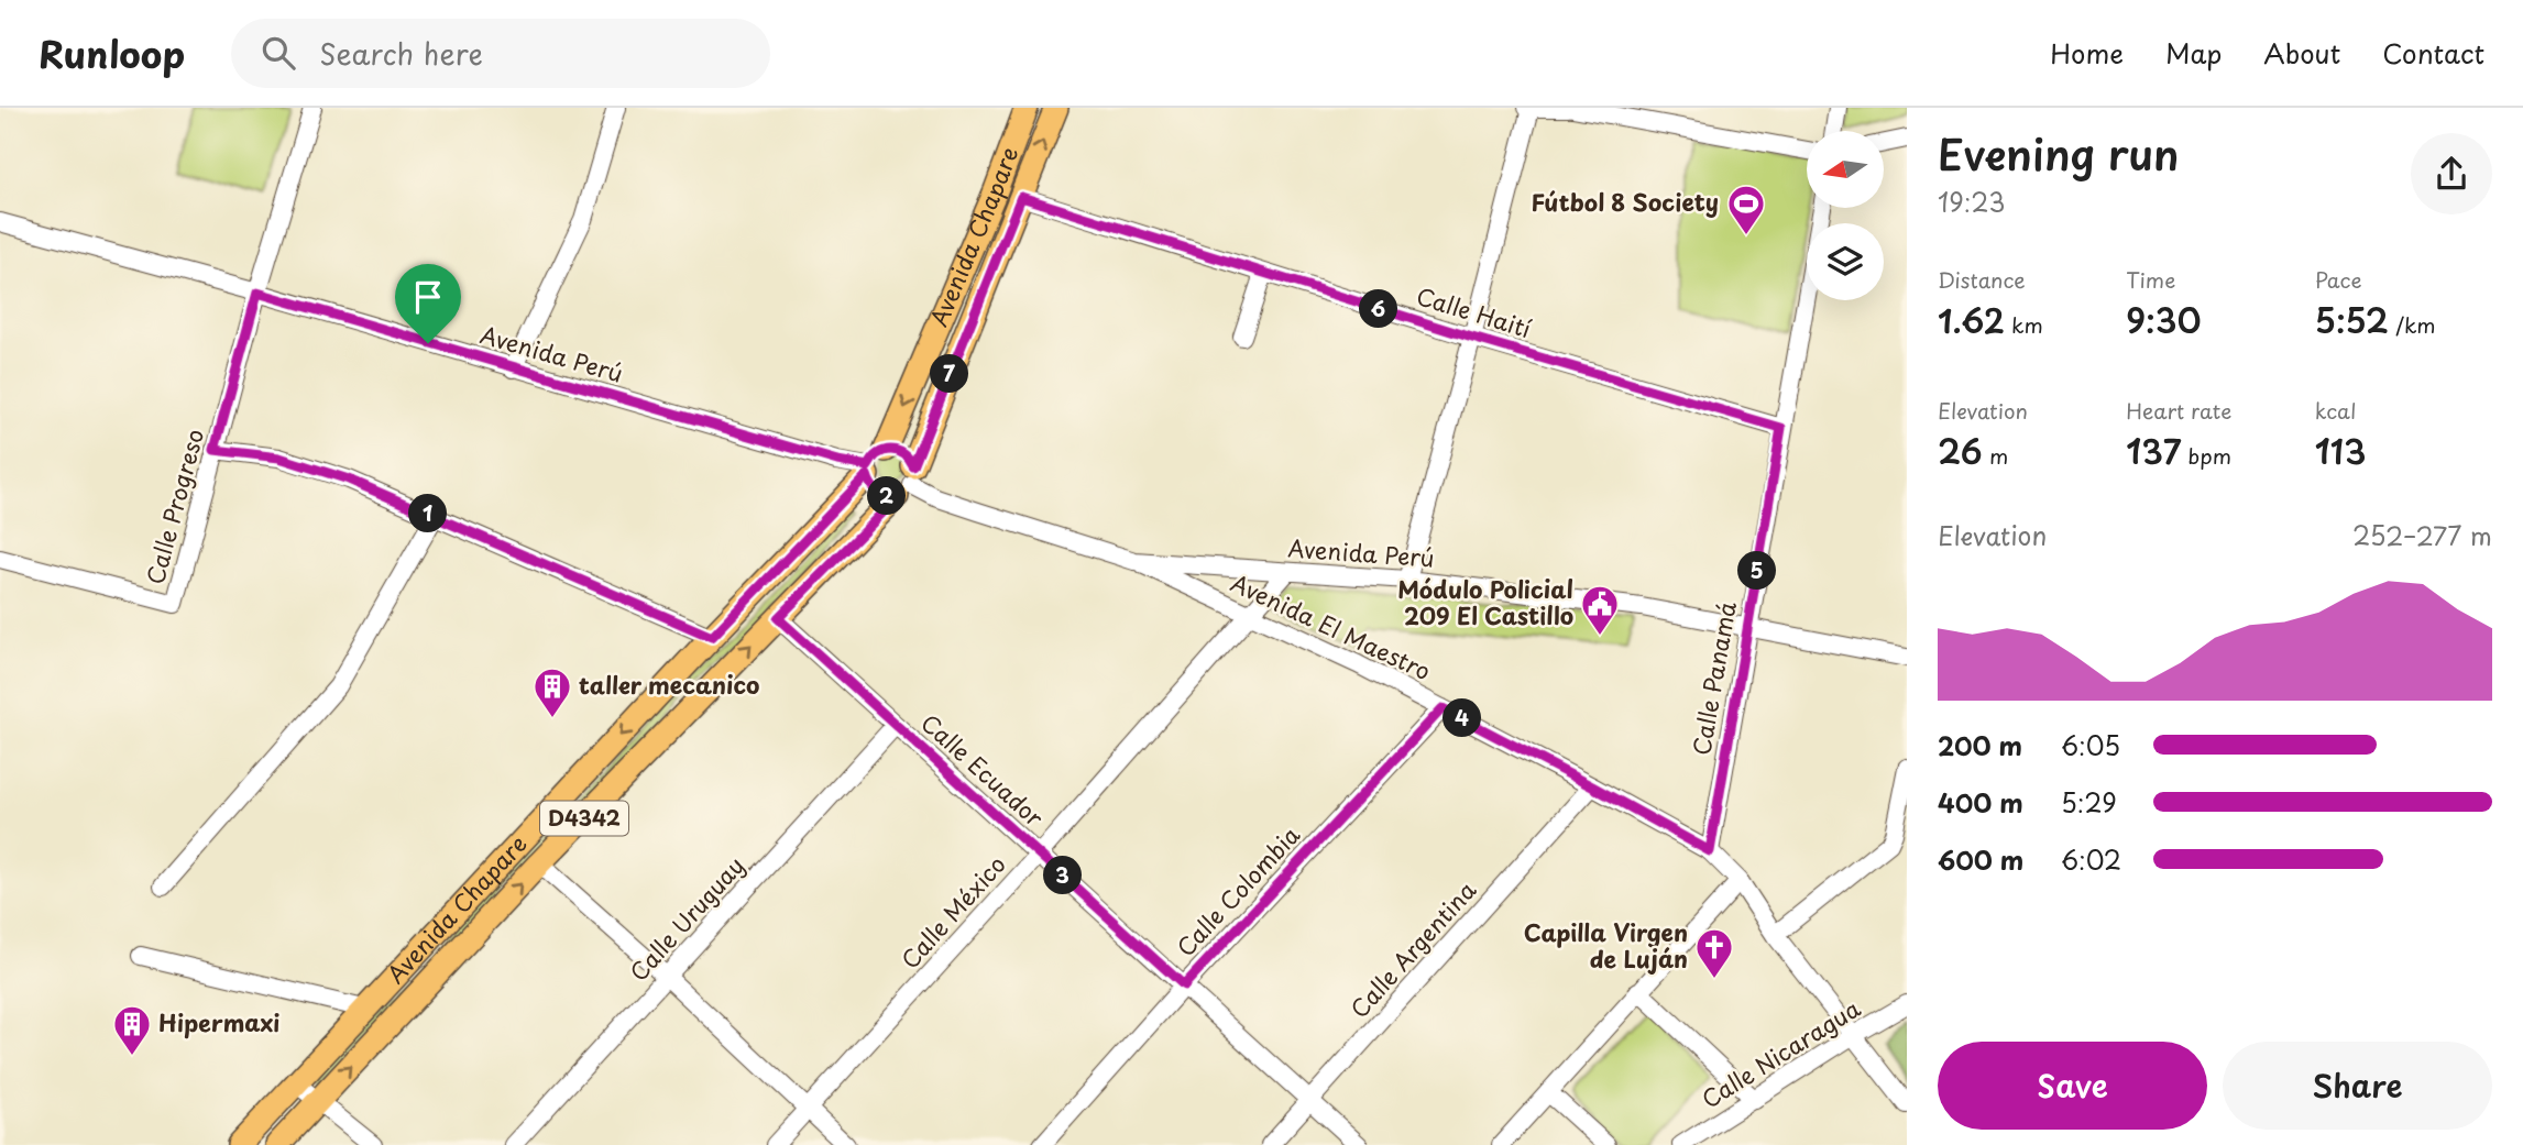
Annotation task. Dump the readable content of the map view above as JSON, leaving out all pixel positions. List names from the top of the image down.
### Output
{
  "streets": {
    "main road": ["Avenida Chapare", "D4342"],
    "street": [
      "Calle Haití",
      "Avenida Perú",
      "Calle Progreso",
      "Avenida El Maestro",
      "Calle Panamá",
      "Calle Ecuador",
      "Calle Colombia",
      "Calle México",
      "Calle Uruguay",
      "Calle Argentina",
      "Calle Nicaragua"
    ]
  },
  "crossings": [
    ["Avenida Chapare", "Calle Haití"],
    ["Avenida Chapare", "Avenida Perú"],
    ["Avenida Chapare", "Calle Ecuador"],
    ["Avenida Chapare", "D4342"],
    ["Calle Haití", "Calle Panamá"],
    ["Avenida Perú", "Calle Progreso"],
    ["Avenida Perú", "Avenida El Maestro"],
    ["Avenida Perú", "Calle Panamá"],
    ["Avenida Perú", "D4342"],
    ["Avenida Perú", "Calle México"],
    ["Avenida El Maestro", "Calle Panamá"],
    ["Avenida El Maestro", "Calle Colombia"],
    ["Avenida El Maestro", "Calle México"],
    ["Avenida El Maestro", "Calle Argentina"],
    ["Avenida El Maestro", "Calle Nicaragua"],
    ["Calle Ecuador", "Calle Colombia"],
    ["Calle Ecuador", "Calle México"],
    ["Calle Ecuador", "Calle Uruguay"],
    ["Calle Ecuador", "Calle Argentina"]
  ],
  "places": {
    "sports": ["Fútbol 8 Society"],
    "public building": ["Módulo Policial 209 El Castillo"],
    "building": ["taller mecanico", "Hipermaxi"],
    "church": ["Capilla Virgen de Luján"]
  },
  "north": "left",
  "page": {
    "header": "Runloop",
    "search": "Search here",
    "nav": [
      "Home",
      "Map",
      "About",
      "Contact"
    ],
    "heading": ["Evening run", "19:23"],
    "stats": [
      ["Distance", "1.62 km"],
      ["Time", "9:30"],
      ["Pace", "5:52 /km"],
      ["Elevation", "26 m"],
      ["Heart rate", "137 bpm"],
      ["kcal", "113"]
    ],
    "pins": [
      "6",
      "7",
      "2",
      "1",
      "5",
      "4",
      "3"
    ],
    "chart": ["Elevation", "252–277 m"],
    "list": [
      {
        "name": "200 m",
        "note": "6:05"
      },
      {
        "name": "400 m",
        "note": "5:29"
      },
      {
        "name": "600 m",
        "note": "6:02"
      }
    ],
    "buttons": ["Save", "Share"]
  }
}
